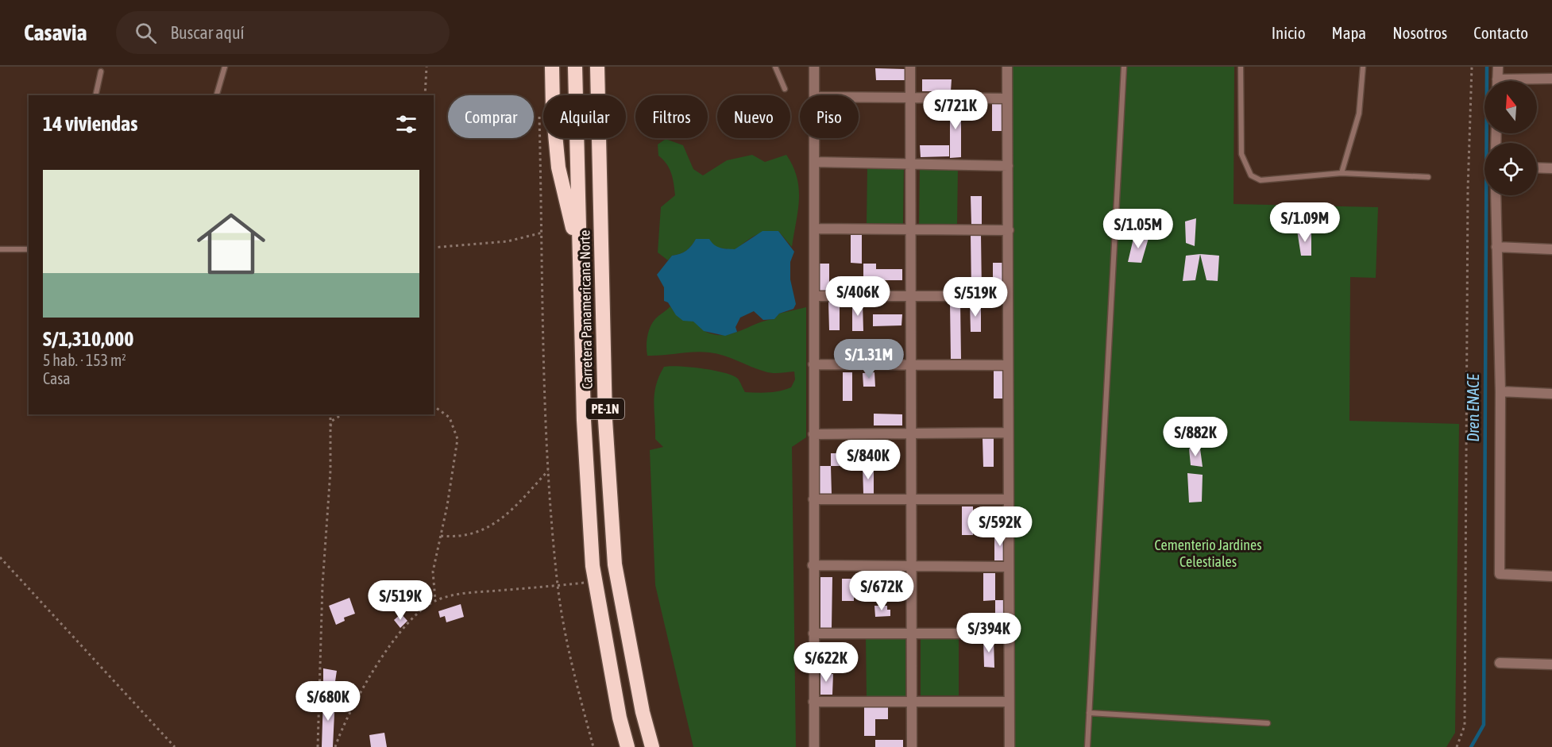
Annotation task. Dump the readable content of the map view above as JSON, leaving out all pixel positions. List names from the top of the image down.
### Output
{
  "streets": {
    "highway": ["Carretera Panamericana Norte", "PE-1N"]
  },
  "water": ["Dren ENACE"],
  "parks": ["Cementerio Jardines Celestiales"],
  "north": "top",
  "page": {
    "header": "Casavia",
    "search": "Buscar aquí",
    "nav": [
      "Inicio",
      "Mapa",
      "Nosotros",
      "Contacto"
    ],
    "price": [
      "S/721K",
      "S/1.09M",
      "S/1.05M",
      "S/406K",
      "S/519K",
      "S/1.31M",
      "S/882K",
      "S/840K",
      "S/592K",
      "S/672K",
      "S/519K",
      "S/394K",
      "S/622K",
      "S/680K"
    ],
    "chip": [
      "Comprar",
      "Alquilar",
      "Filtros",
      "Nuevo",
      "Piso"
    ],
    "heading": "14 viviendas",
    "list": [
      {
        "name": "S/1,310,000",
        "note": "5 hab. · 153 m² · Casa"
      }
    ]
  }
}
